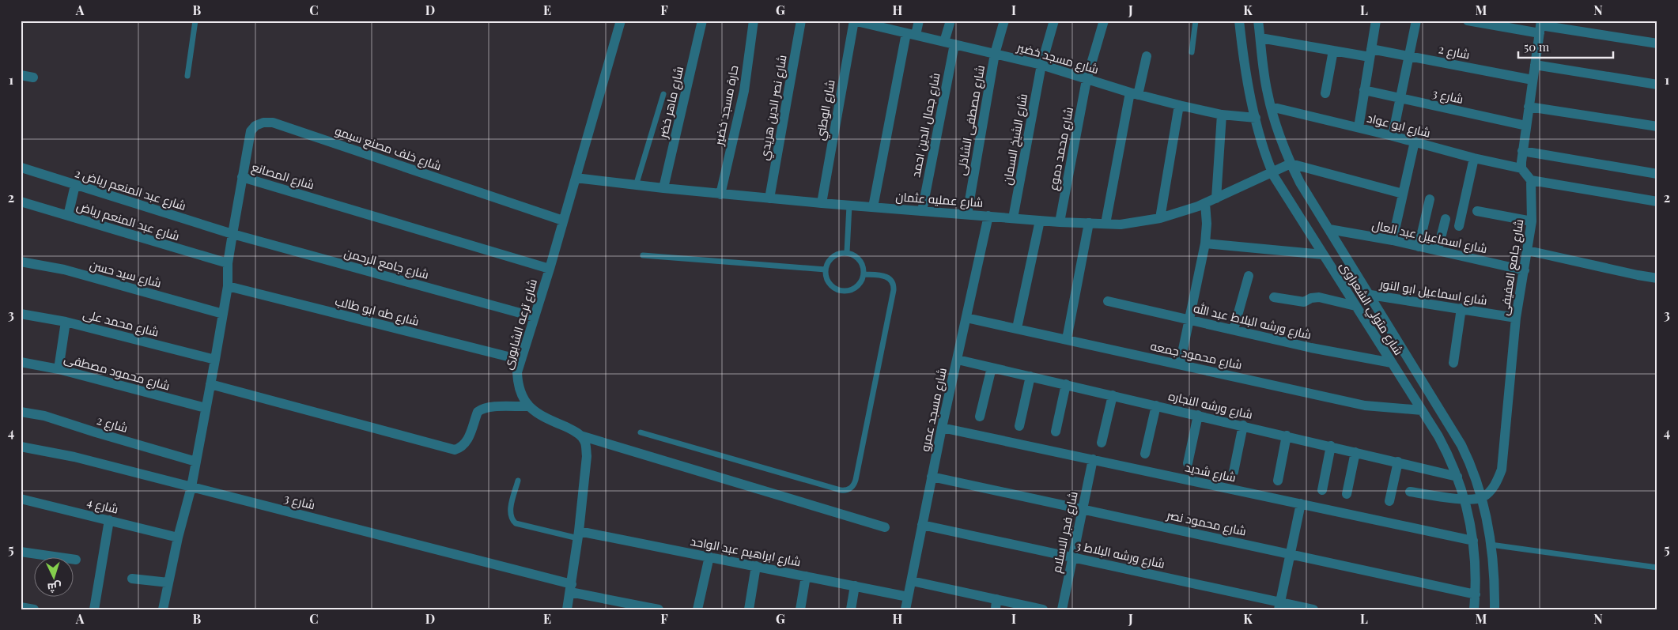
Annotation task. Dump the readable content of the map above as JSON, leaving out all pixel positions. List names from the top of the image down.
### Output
{
  "streets": {
    "street": [
      "شارع 2",
      "شارع مسجد خضير",
      "شارع 3",
      "شارع ماهر خضر",
      "حارة مسجد خضير",
      "شارع نصر الدين هريدي",
      "شارع الوطني",
      "شارع مصطفى الشاذلى",
      "شارع جمال الدين احمد",
      "شارع ابو عواد",
      "شارع الشيخ السمان",
      "شارع خلف مصنع سيمو",
      "شارع محمد دموع",
      "شارع المصانع",
      "شارع عبد المنعم رياض 2",
      "شارع عمليه عثمان",
      "شارع عبد المنعم رياض",
      "شارع اسماعيل عبد العال",
      "شارع جامع الرحمن",
      "شارع جامع العفيفى",
      "شارع سيد حسن",
      "شارع اسماعيل ابو النور",
      "شارع متولي الشعراوى",
      "شارع طه ابو طالب",
      "شارع ورشه البلاط عبد الله",
      "شارع محمد على",
      "شارع ترعه الشابورى",
      "شارع محمود جمعه",
      "شارع محمود مصطفى",
      "شارع ورشه النجاره",
      "شارع مسجد عمرو",
      "شارع شديد",
      "شارع 4",
      "شارع محمود نصر",
      "شارع فجر الاسلام",
      "شارع ابراهيم عبد الواحد",
      "شارع ورشه البلاط 3"
    ]
  },
  "crossings": [
    ["شارع 2", "شارع المصانع"],
    ["شارع 2", "شارع متولي الشعراوى"],
    ["شارع مسجد خضير", "شارع الوطني"],
    ["شارع مسجد خضير", "شارع مصطفى الشاذلى"],
    ["شارع مسجد خضير", "شارع جمال الدين احمد"],
    ["شارع مسجد خضير", "شارع الشيخ السمان"],
    ["شارع مسجد خضير", "شارع محمد دموع"],
    ["شارع مسجد خضير", "شارع متولي الشعراوى"],
    ["شارع 3", "شارع المصانع"],
    ["شارع ماهر خضر", "شارع عمليه عثمان"],
    ["حارة مسجد خضير", "شارع عمليه عثمان"],
    ["شارع نصر الدين هريدي", "شارع عمليه عثمان"],
    ["شارع الوطني", "شارع عمليه عثمان"],
    ["شارع مصطفى الشاذلى", "شارع عمليه عثمان"],
    ["شارع جمال الدين احمد", "شارع عمليه عثمان"],
    ["شارع ابو عواد", "شارع متولي الشعراوى"],
    ["شارع الشيخ السمان", "شارع عمليه عثمان"],
    ["شارع خلف مصنع سيمو", "شارع المصانع"],
    ["شارع خلف مصنع سيمو", "شارع ترعه الشابورى"],
    ["شارع محمد دموع", "شارع عمليه عثمان"],
    ["شارع المصانع", "شارع عبد المنعم رياض 2"],
    ["شارع المصانع", "شارع عبد المنعم رياض"],
    ["شارع المصانع", "شارع جامع الرحمن"],
    ["شارع المصانع", "شارع سيد حسن"],
    ["شارع المصانع", "شارع طه ابو طالب"],
    ["شارع المصانع", "شارع محمد على"],
    ["شارع المصانع", "شارع ترعه الشابورى"],
    ["شارع المصانع", "شارع محمود مصطفى"],
    ["شارع المصانع", "شارع 4"],
    ["شارع عبد المنعم رياض 2", "شارع جامع الرحمن"],
    ["شارع عمليه عثمان", "شارع متولي الشعراوى"],
    ["شارع عمليه عثمان", "شارع ترعه الشابورى"],
    ["شارع عمليه عثمان", "شارع مسجد عمرو"],
    ["شارع اسماعيل عبد العال", "شارع جامع العفيفى"],
    ["شارع اسماعيل عبد العال", "شارع متولي الشعراوى"],
    ["شارع جامع الرحمن", "شارع ترعه الشابورى"],
    ["شارع جامع العفيفى", "شارع اسماعيل ابو النور"],
    ["شارع جامع العفيفى", "شارع متولي الشعراوى"],
    ["شارع اسماعيل ابو النور", "شارع متولي الشعراوى"],
    ["شارع متولي الشعراوى", "شارع ورشه البلاط عبد الله"],
    ["شارع متولي الشعراوى", "شارع محمود جمعه"],
    ["شارع متولي الشعراوى", "شارع ورشه النجاره"],
    ["شارع متولي الشعراوى", "شارع شديد"],
    ["شارع متولي الشعراوى", "شارع محمود نصر"],
    ["شارع طه ابو طالب", "شارع ترعه الشابورى"],
    ["شارع محمود جمعه", "شارع مسجد عمرو"],
    ["شارع ورشه النجاره", "شارع مسجد عمرو"],
    ["شارع مسجد عمرو", "شارع شديد"],
    ["شارع مسجد عمرو", "شارع محمود نصر"],
    ["شارع مسجد عمرو", "شارع ابراهيم عبد الواحد"],
    ["شارع مسجد عمرو", "شارع ورشه البلاط 3"],
    ["شارع شديد", "شارع فجر الاسلام"],
    ["شارع محمود نصر", "شارع فجر الاسلام"],
    ["شارع فجر الاسلام", "شارع ورشه البلاط 3"]
  ],
  "scale_bar": "50 m",
  "north": "bottom",
  "grid": {
    "columns": [
      "A",
      "B",
      "C",
      "D",
      "E",
      "F",
      "G",
      "H",
      "I",
      "J",
      "K",
      "L",
      "M",
      "N"
    ],
    "rows": [
      "1",
      "2",
      "3",
      "4",
      "5"
    ]
  }
}
